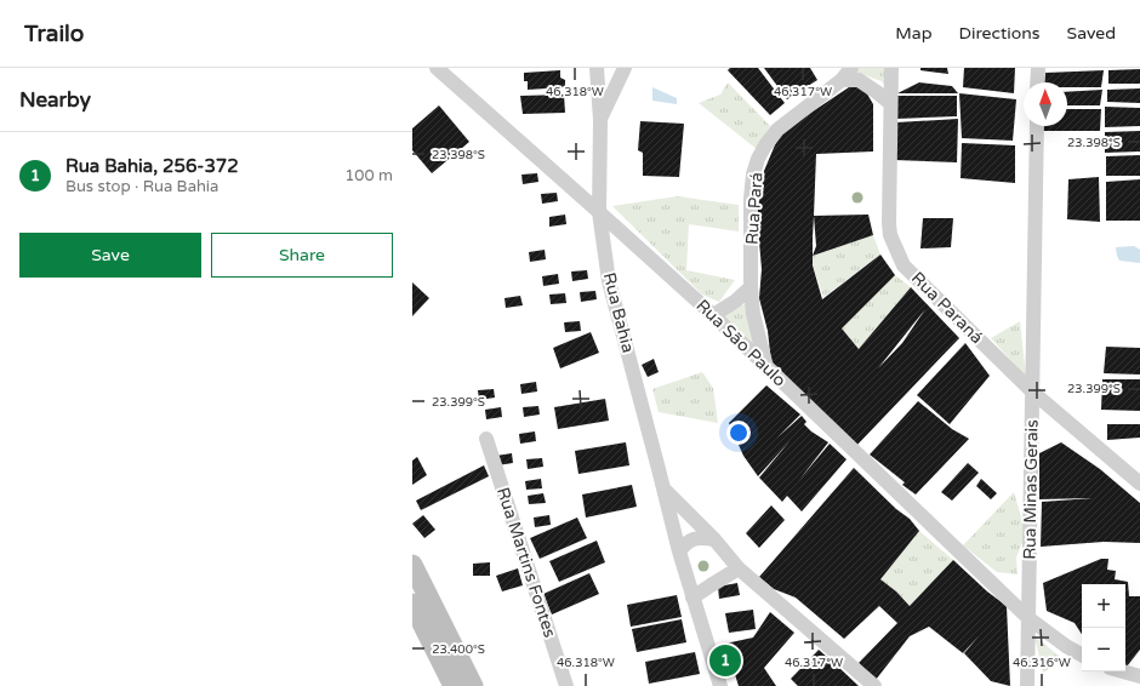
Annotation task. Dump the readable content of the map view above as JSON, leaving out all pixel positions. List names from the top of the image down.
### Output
{
  "streets": {
    "street": [
      "Rua Pará",
      "Rua Paraná",
      "Rua Bahia",
      "Rua São Paulo",
      "Rua Minas Gerais",
      "Rua Martins Fontes"
    ]
  },
  "crossings": [
    ["Rua Pará", "Rua São Paulo"],
    ["Rua Paraná", "Rua Minas Gerais"],
    ["Rua Bahia", "Rua São Paulo"],
    ["Rua São Paulo", "Rua Minas Gerais"]
  ],
  "north": "top",
  "page": {
    "header": "Trailo",
    "nav": ["Map", "Directions", "Saved"],
    "heading": "Nearby",
    "list": [
      {
        "mark": "1",
        "name": "Rua Bahia, 256-372",
        "note": "Bus stop · Rua Bahia",
        "value": "100 m"
      }
    ],
    "buttons": ["Save", "Share"],
    "map_buttons": ["+", "−"],
    "pins": "1"
  },
  "coordinates": [
    "46.318°W",
    "46.317°W",
    "23.398°S",
    "23.399°S",
    "23.400°S",
    "46.316°W"
  ]
}
